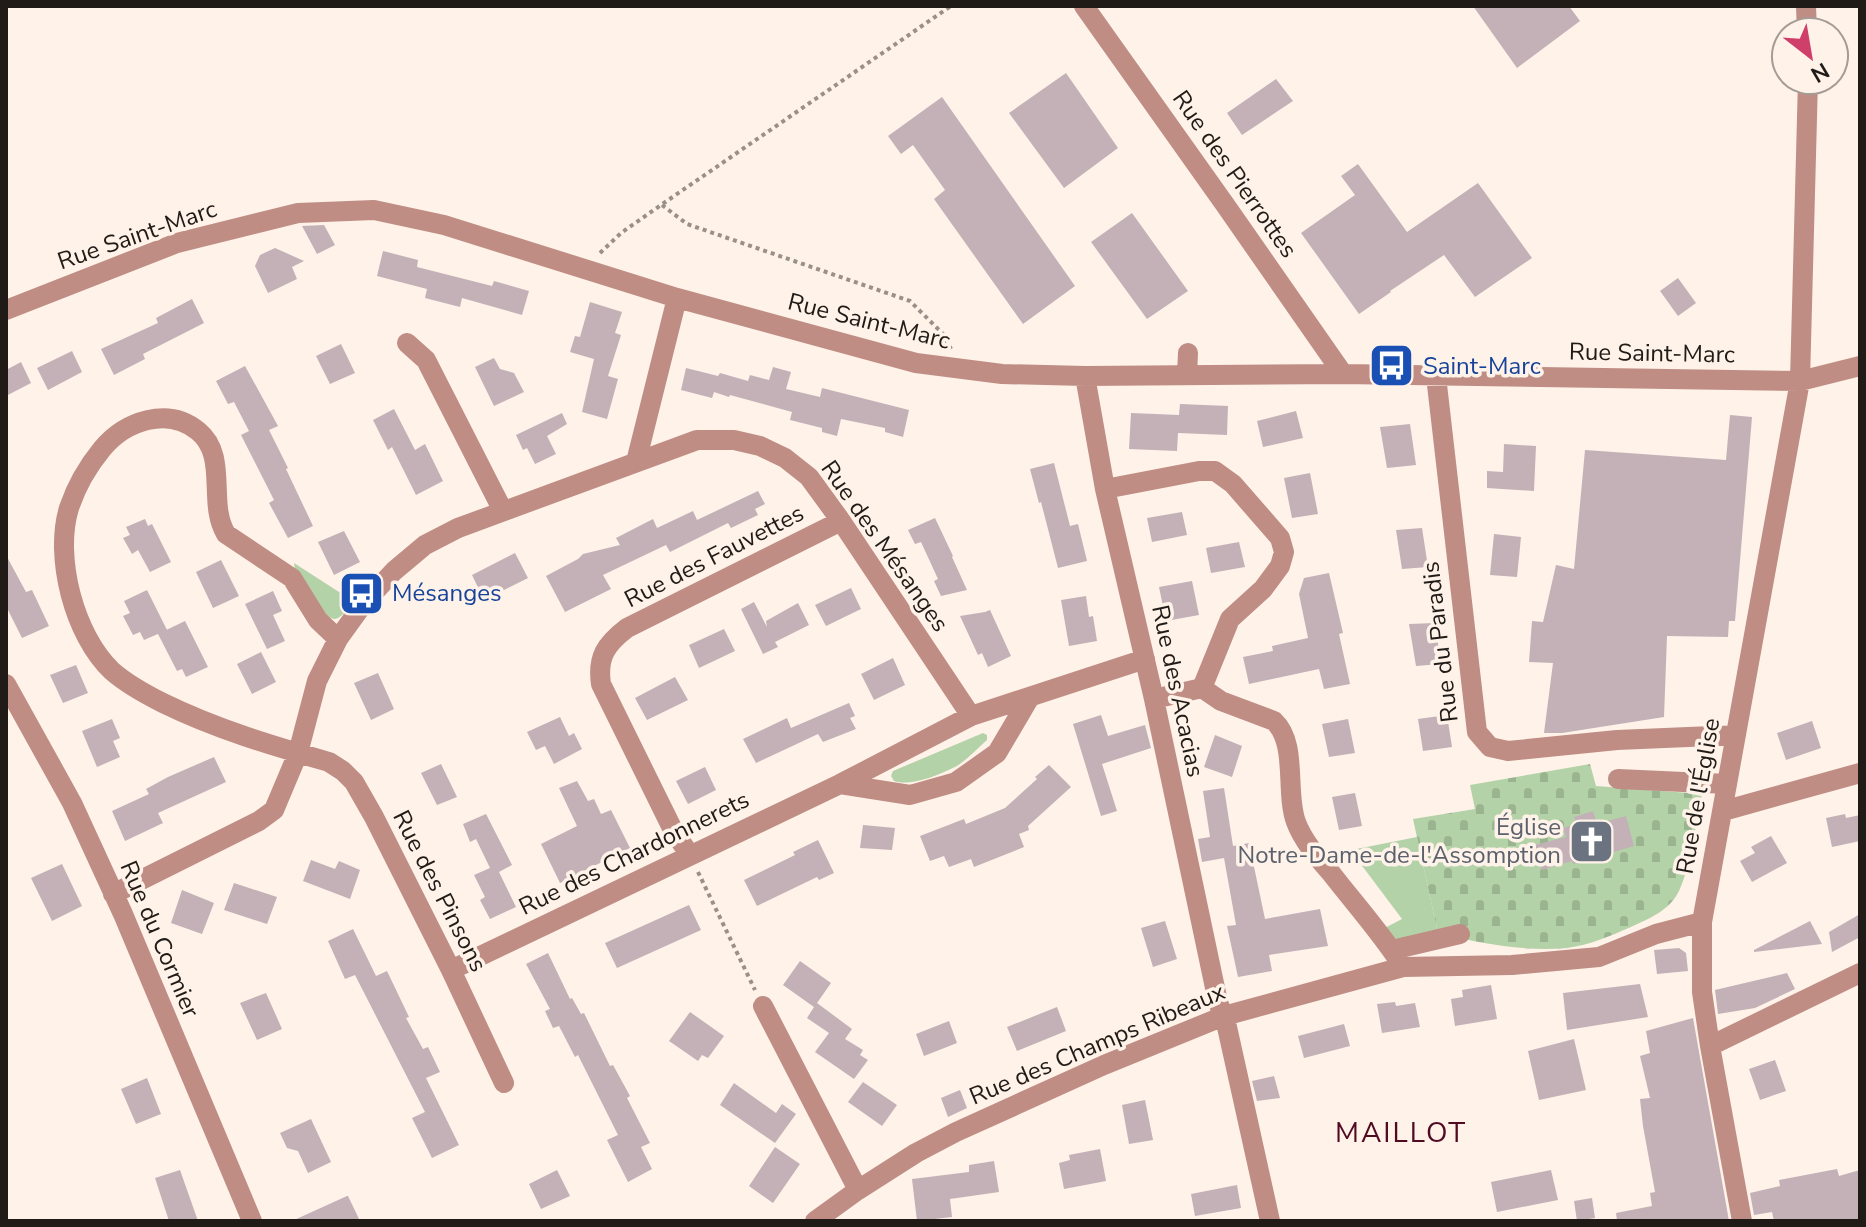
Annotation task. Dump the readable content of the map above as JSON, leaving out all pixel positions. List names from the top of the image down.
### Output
{
  "streets": {
    "street": [
      "Rue des Pierrottes",
      "Rue Saint-Marc",
      "Rue des Mésanges",
      "Rue des Fauvettes",
      "Rue du Paradis",
      "Rue des Acacias",
      "Rue de l'Église",
      "Rue des Chardonnerets",
      "Rue des Pinsons",
      "Rue du Cormier",
      "Rue des Champs Ribeaux"
    ]
  },
  "crossings": [
    ["Rue des Pierrottes", "Rue Saint-Marc"],
    ["Rue Saint-Marc", "Rue du Paradis"],
    ["Rue Saint-Marc", "Rue des Acacias"],
    ["Rue Saint-Marc", "Rue de l'Église"],
    ["Rue des Mésanges", "Rue des Fauvettes"],
    ["Rue des Mésanges", "Rue des Chardonnerets"],
    ["Rue des Mésanges", "Rue des Pinsons"],
    ["Rue des Mésanges", "Rue du Cormier"],
    ["Rue des Fauvettes", "Rue des Chardonnerets"],
    ["Rue du Paradis", "Rue de l'Église"],
    ["Rue des Acacias", "Rue des Chardonnerets"],
    ["Rue des Acacias", "Rue des Champs Ribeaux"],
    ["Rue de l'Église", "Rue des Champs Ribeaux"],
    ["Rue des Chardonnerets", "Rue des Pinsons"]
  ],
  "districts": ["MAILLOT"],
  "places": {
    "bus stop": ["Saint-Marc", "Mésanges"],
    "church": ["Église Notre-Dame-de-l'Assomption"]
  },
  "north": "bottom right"
}
